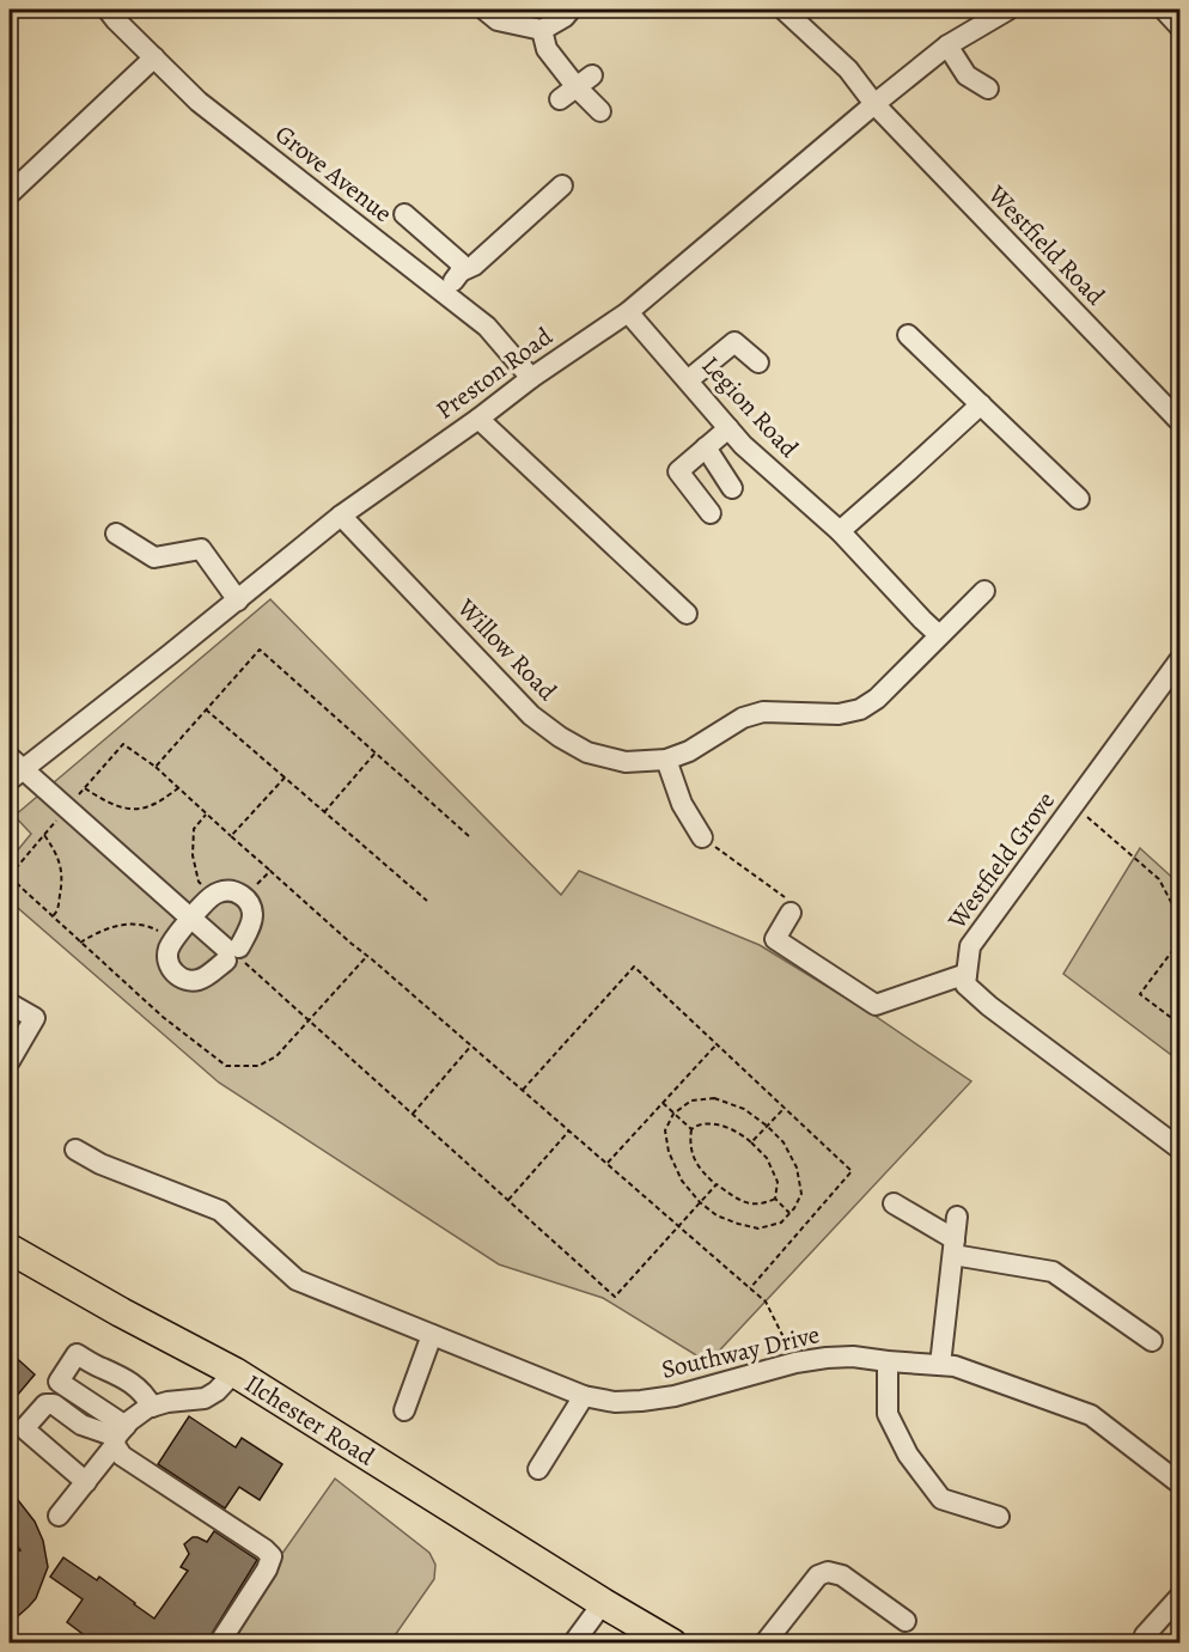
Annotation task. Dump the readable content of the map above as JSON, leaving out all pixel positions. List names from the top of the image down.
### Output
{
  "streets": {
    "highway": ["Ilchester Road"],
    "street": [
      "Grove Avenue",
      "Westfield Road",
      "Preston Road",
      "Legion Road",
      "Willow Road",
      "Westfield Grove",
      "Southway Drive"
    ]
  },
  "crossings": [
    ["Grove Avenue", "Preston Road"],
    ["Westfield Road", "Preston Road"],
    ["Preston Road", "Legion Road"],
    ["Preston Road", "Willow Road"],
    ["Legion Road", "Willow Road"]
  ]
}
